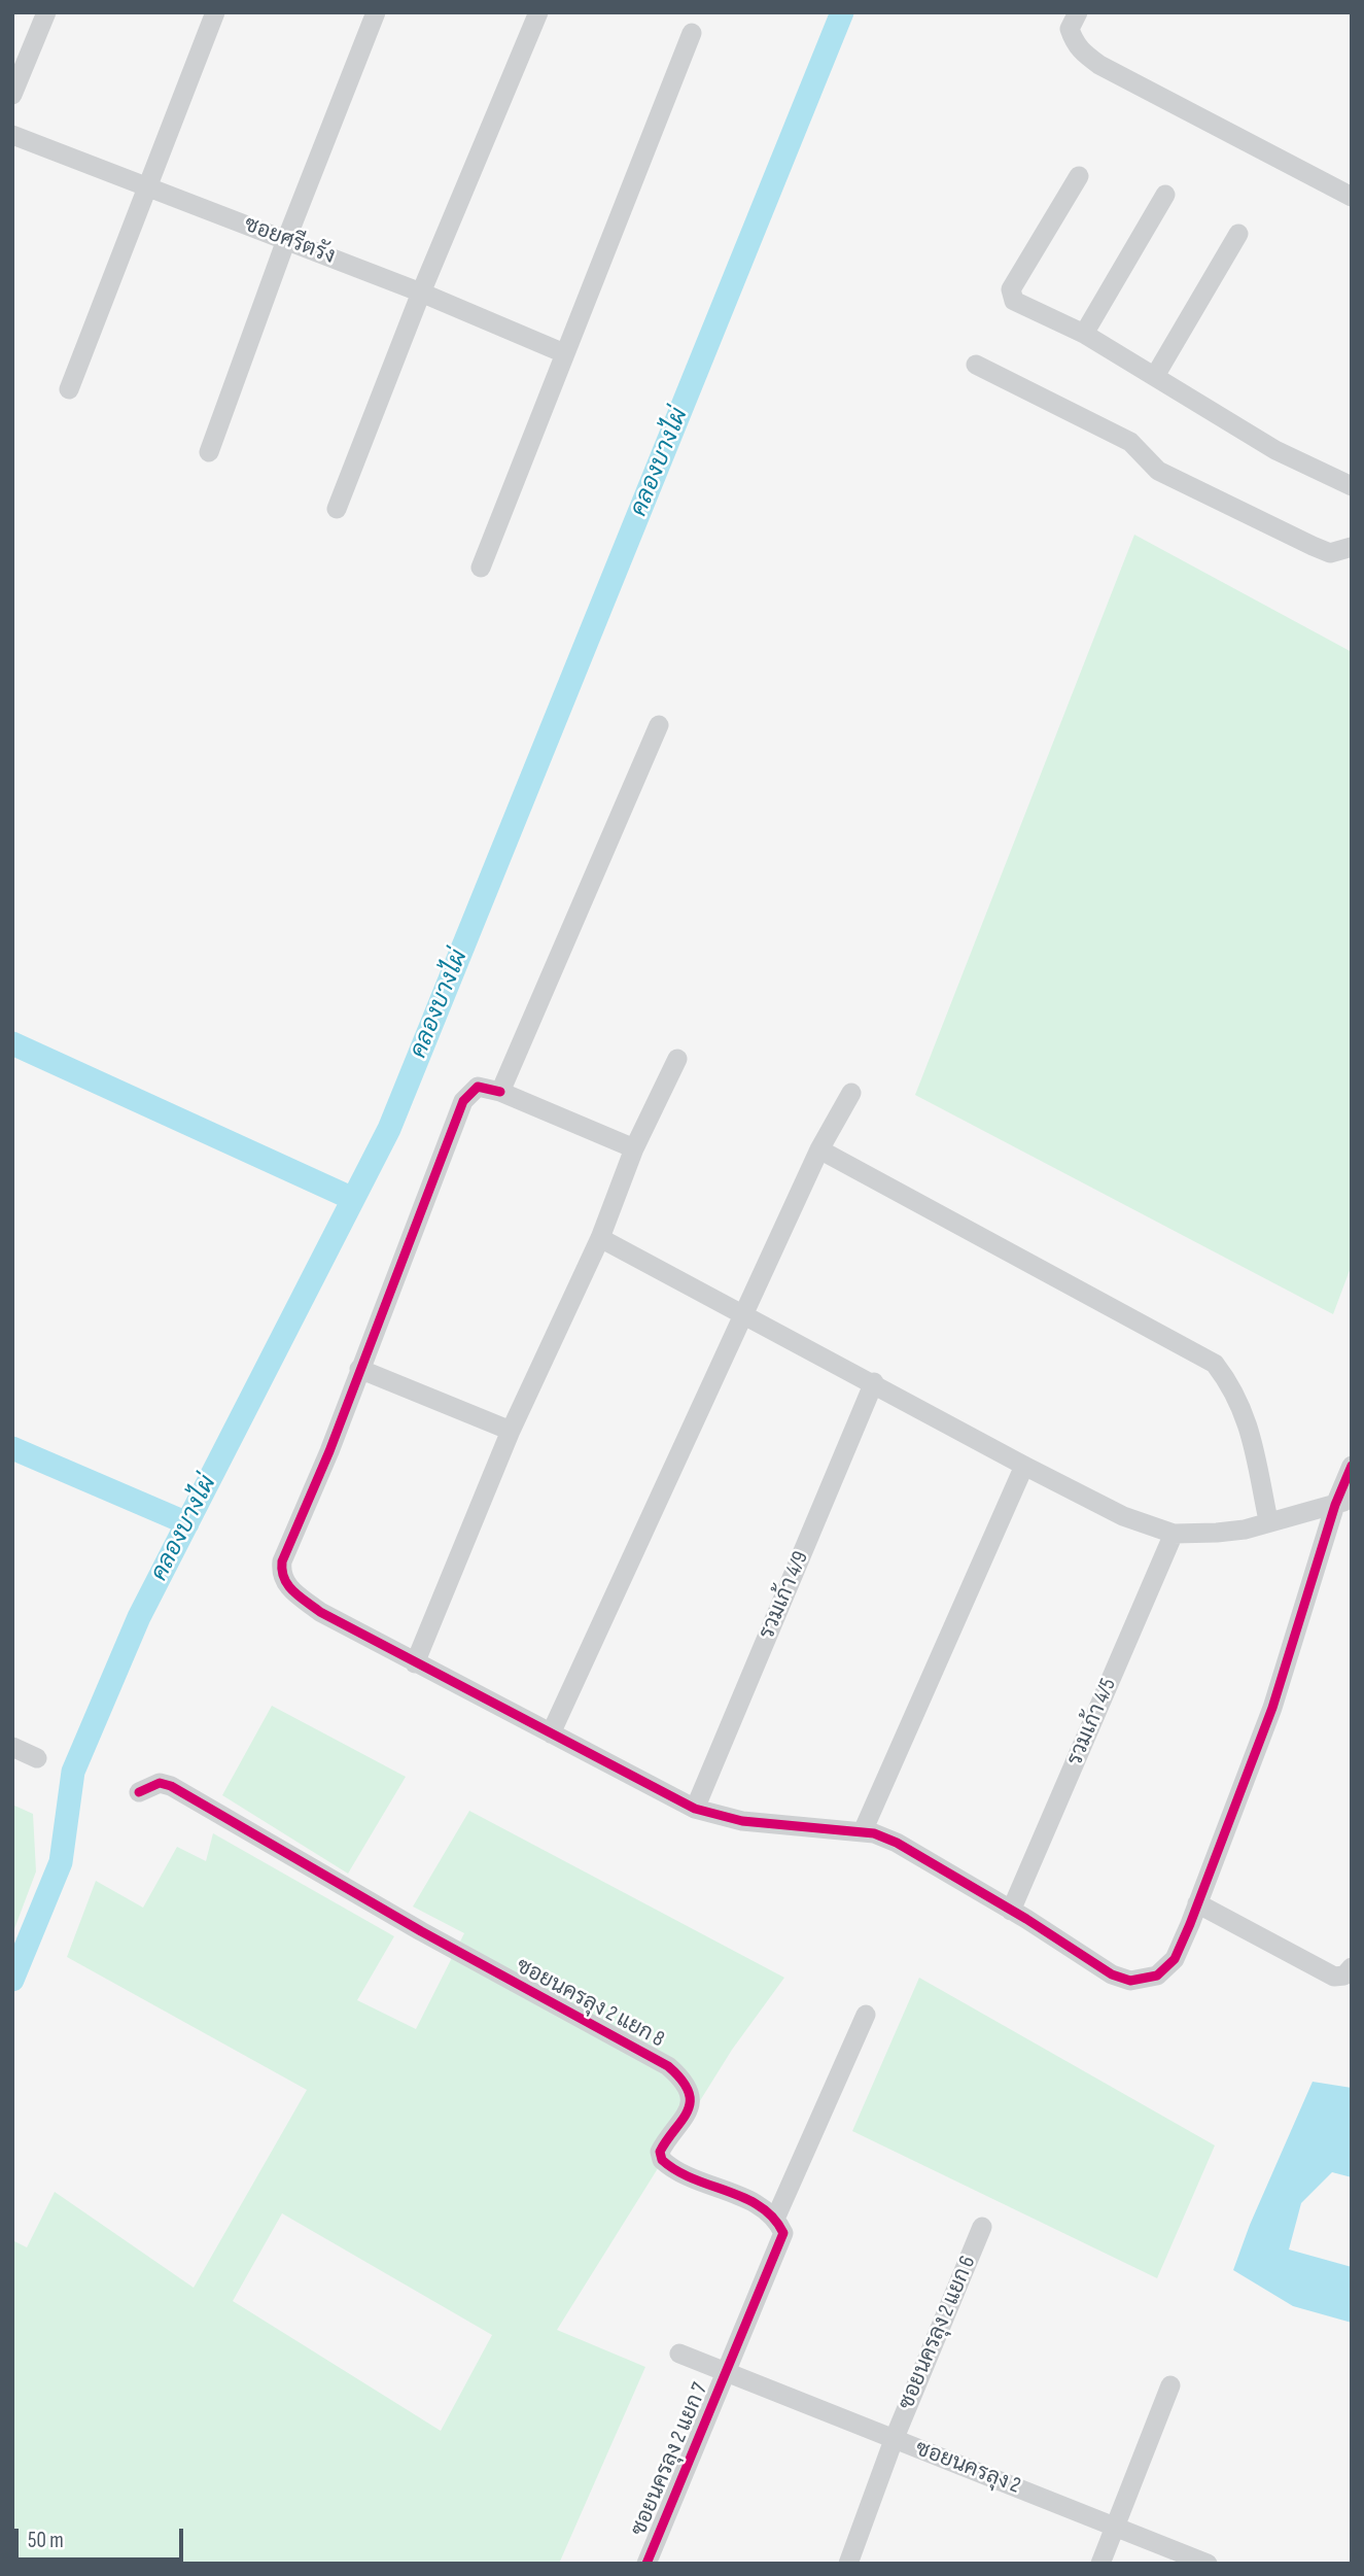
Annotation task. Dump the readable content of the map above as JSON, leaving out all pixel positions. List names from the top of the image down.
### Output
{
  "streets": {
    "street": [
      "ซอยศรีตรัง",
      "รวมเก้า 4/9",
      "รวมเก้า 4/5",
      "ซอยนครลุง 2 แยก 8",
      "ซอยนครลุง 2 แยก 6",
      "ซอยนครลุง 2 แยก 7",
      "ซอยนครลุง 2"
    ]
  },
  "crossings": [
    ["ซอยนครลุง 2 แยก 6", "ซอยนครลุง 2"],
    ["ซอยนครลุง 2 แยก 7", "ซอยนครลุง 2"]
  ],
  "water": ["คลองบางไผ่"],
  "scale_bar": "50 m"
}
